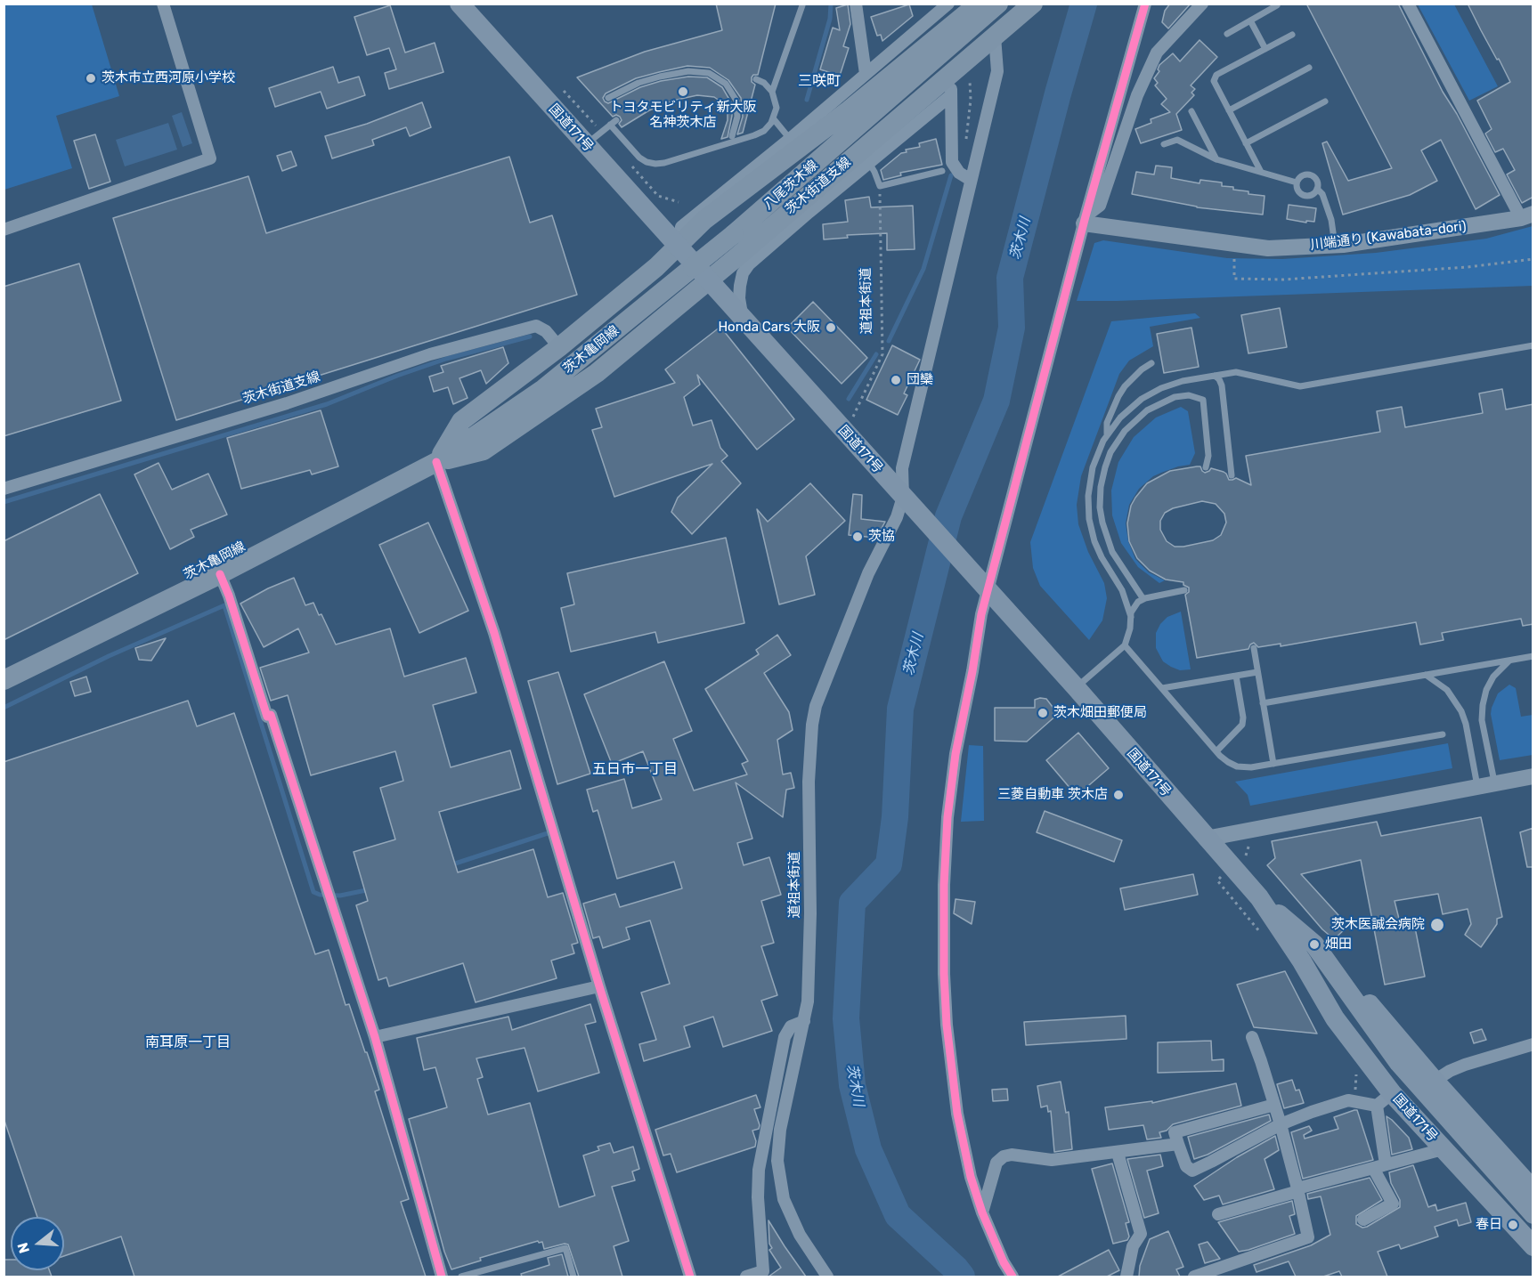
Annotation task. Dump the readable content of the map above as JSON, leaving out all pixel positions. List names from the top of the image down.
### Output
{
  "streets": {
    "highway": ["国道171号"],
    "main road": ["八尾茨木線", "茨木亀岡線"],
    "street": ["茨木街道支線", "川端通り (Kawabata-dori)", "道祖本街道"]
  },
  "crossings": [
    ["国道171号", "茨木街道支線"],
    ["国道171号", "道祖本街道"],
    ["八尾茨木線", "茨木亀岡線"]
  ],
  "districts": ["三咲町", "五日市一丁目", "南耳原一丁目"],
  "water": ["茨木川"],
  "places": [
    "茨木市立西河原小学校",
    "トヨタモビリティ新大阪 名神茨木店",
    "Honda Cars 大阪",
    "団欒",
    "茨協",
    "茨木畑田郵便局",
    "三菱自動車 茨木店",
    "茨木医誠会病院",
    "畑田",
    "春日"
  ],
  "north": "left"
}
